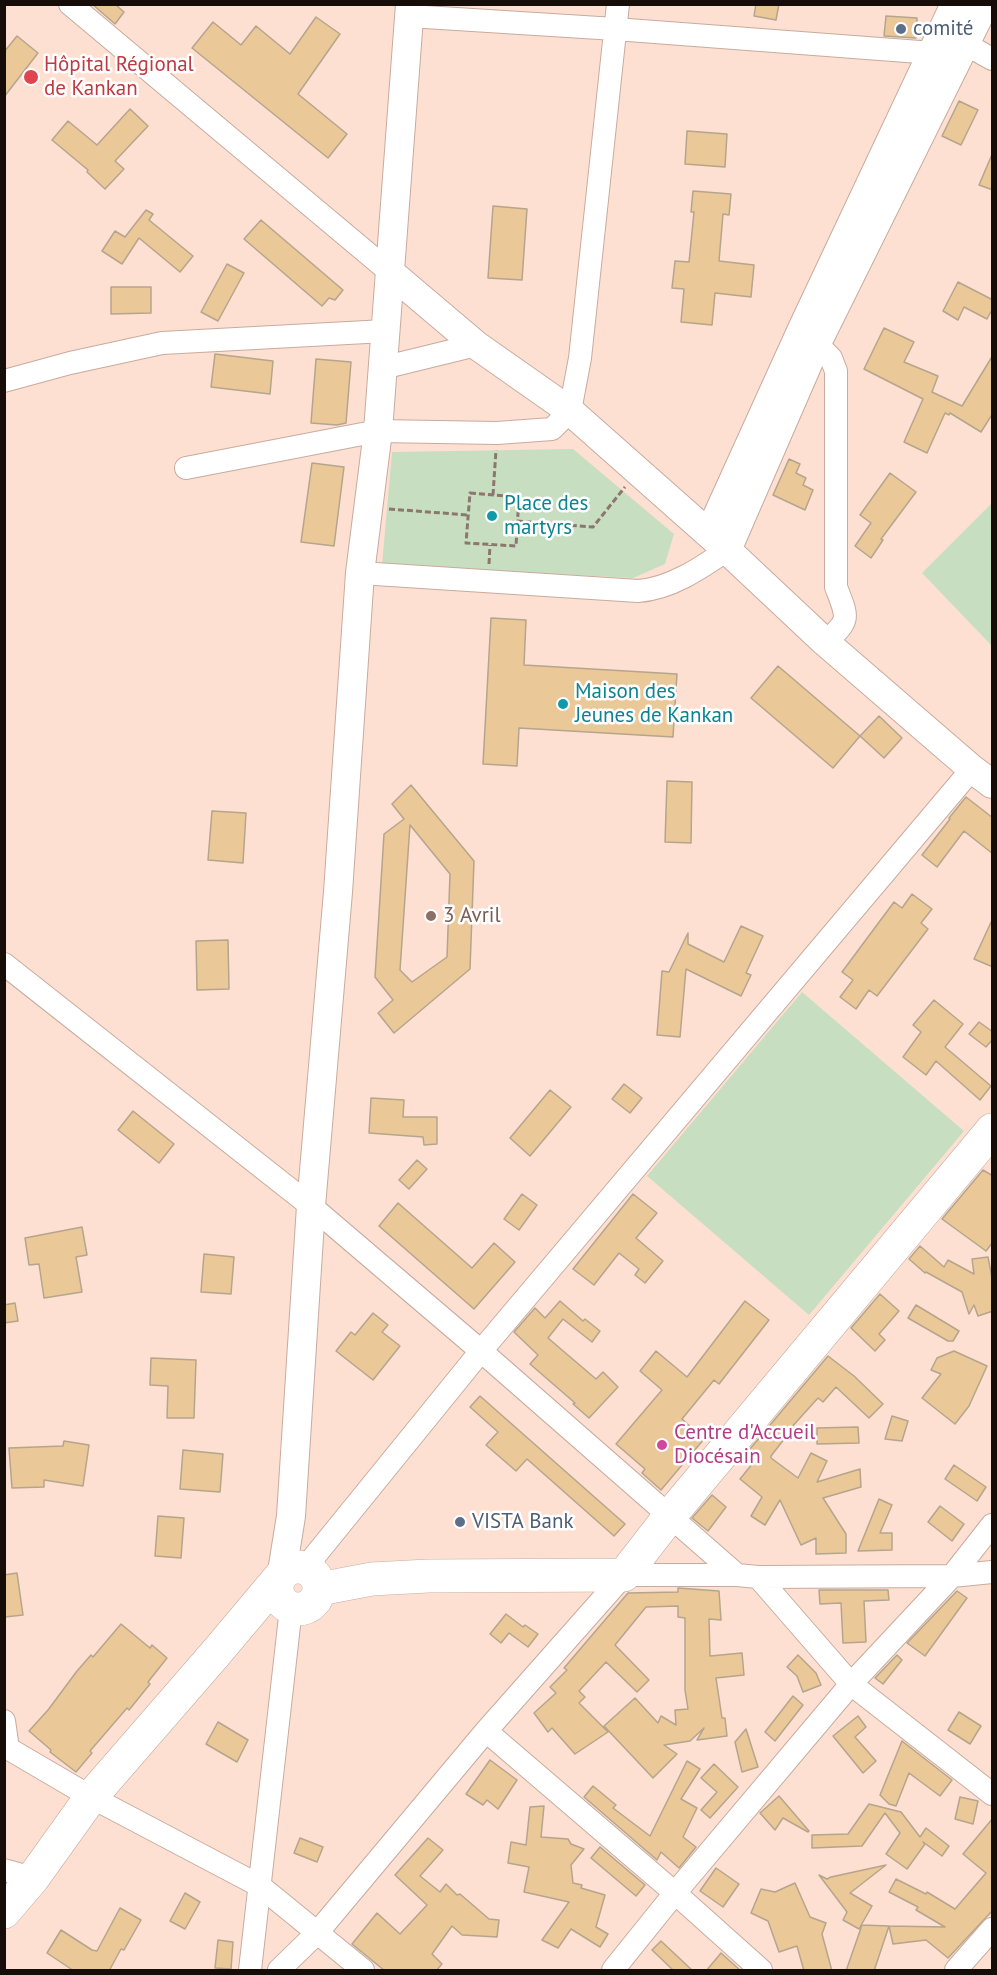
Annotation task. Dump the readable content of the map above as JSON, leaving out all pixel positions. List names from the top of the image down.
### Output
{
  "places": [
    "comité",
    "Hôpital Régional de Kankan",
    "Place des martyrs",
    "Maison des Jeunes de Kankan",
    "3 Avril",
    "Centre d'Accueil Diocésain",
    "VISTA Bank"
  ]
}
